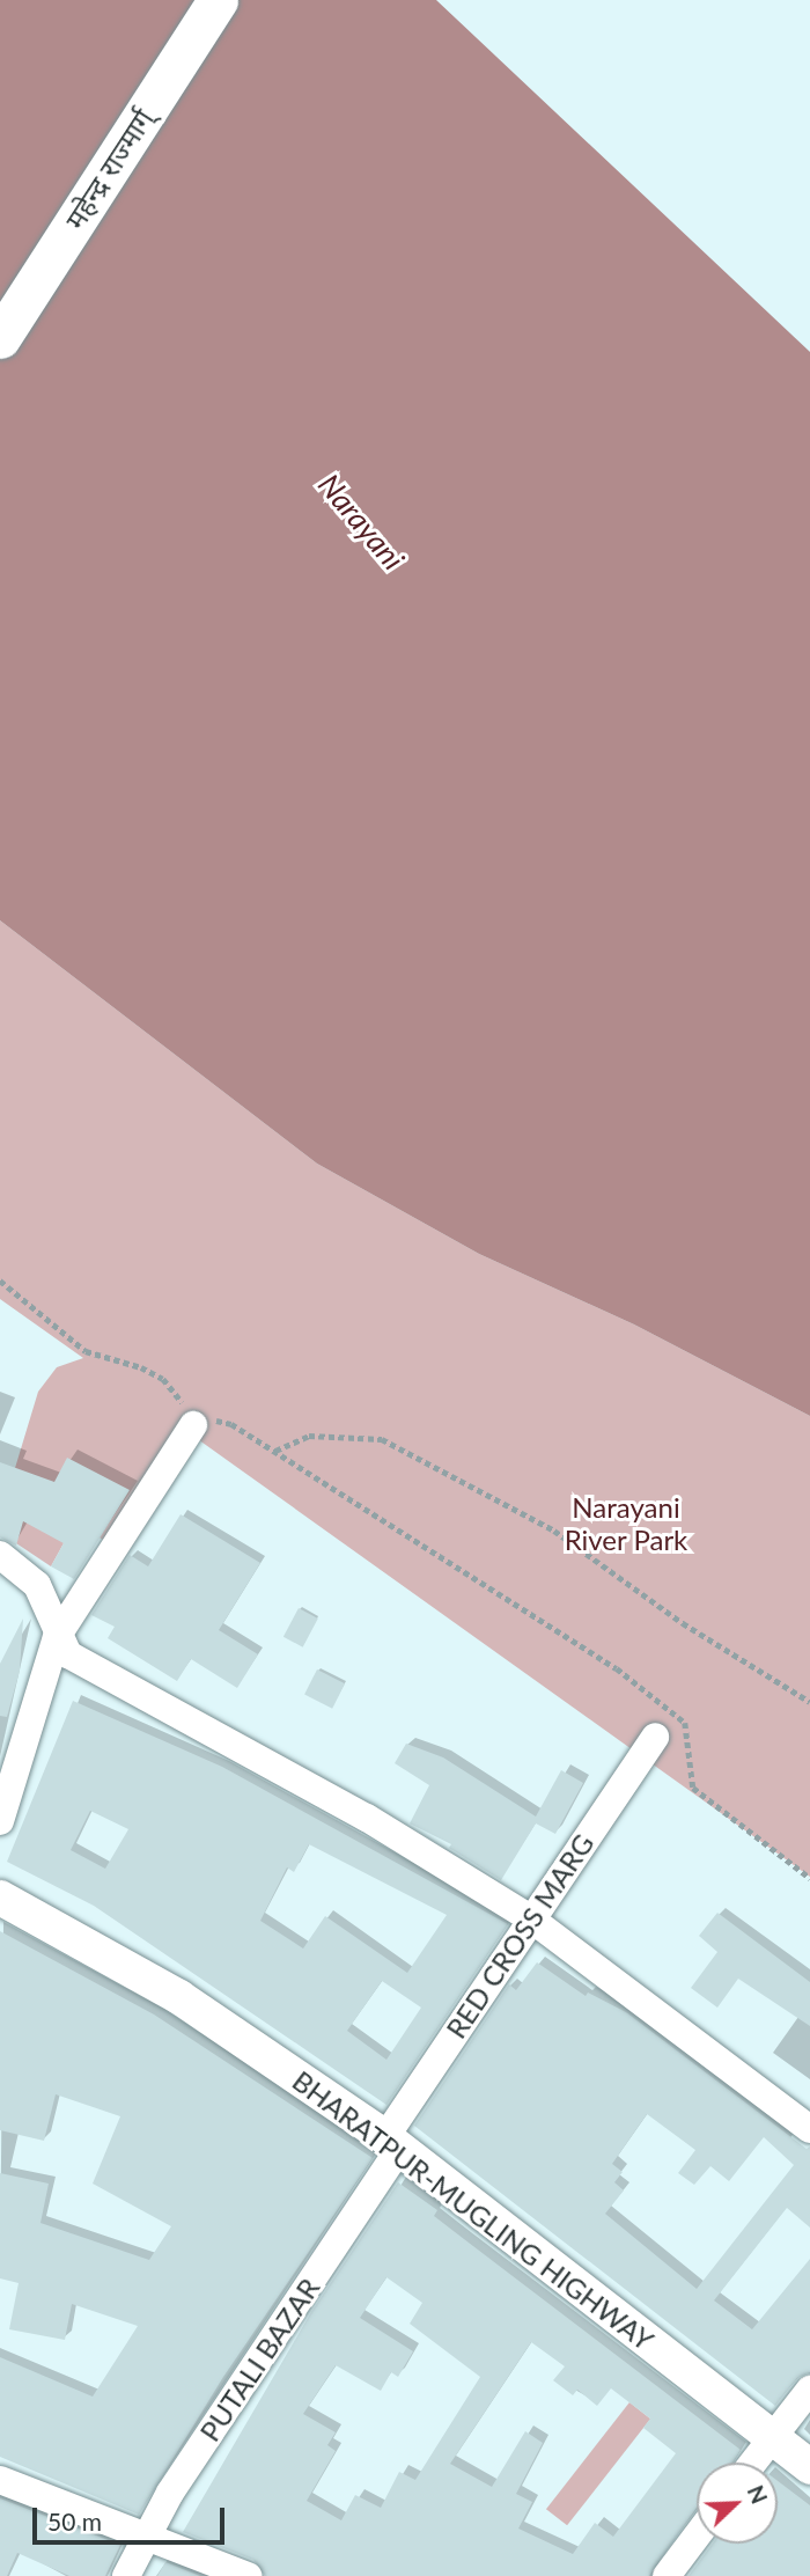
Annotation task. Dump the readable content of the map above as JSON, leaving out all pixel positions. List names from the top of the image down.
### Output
{
  "streets": {
    "highway": ["महेन्द्र राज्मार्ग्"],
    "main road": ["BHARATPUR-MUGLING HIGHWAY"],
    "street": ["RED CROSS MARG", "PUTALI BAZAR"]
  },
  "crossings": [
    ["RED CROSS MARG", "BHARATPUR-MUGLING HIGHWAY"],
    ["RED CROSS MARG", "PUTALI BAZAR"],
    ["BHARATPUR-MUGLING HIGHWAY", "PUTALI BAZAR"]
  ],
  "water": ["Narayani"],
  "parks": ["Narayani River Park"],
  "scale_bar": "50 m",
  "north": "top right"
}
